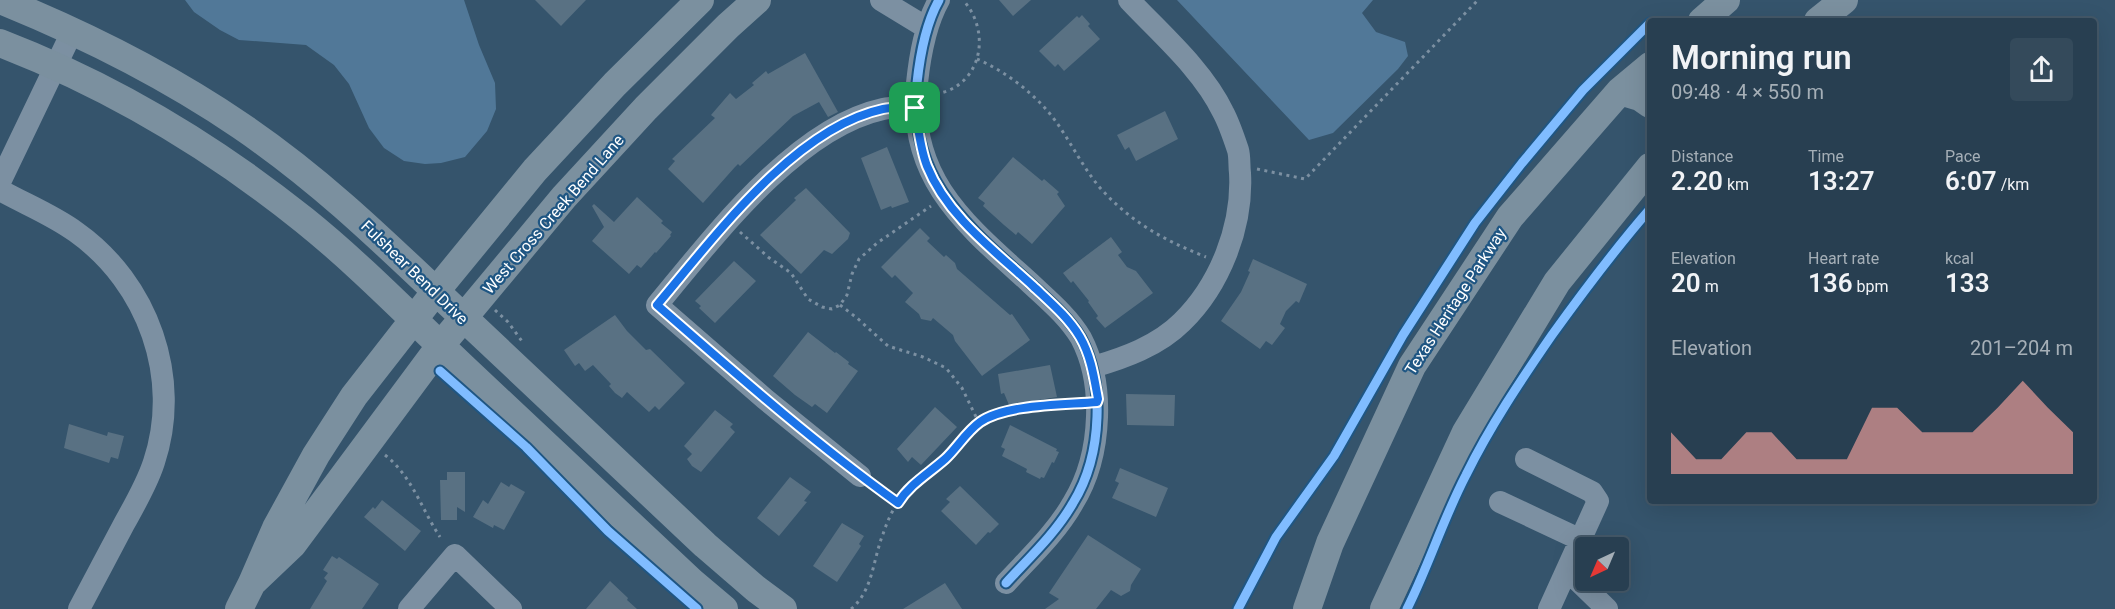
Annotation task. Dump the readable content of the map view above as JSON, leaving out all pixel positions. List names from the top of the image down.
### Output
{
  "streets": {
    "main road": ["West Cross Creek Bend Lane", "Fulshear Bend Drive", "Texas Heritage Parkway"]
  },
  "crossings": [
    ["West Cross Creek Bend Lane", "Fulshear Bend Drive"]
  ],
  "north": "bottom left",
  "page": {
    "heading": ["Morning run", "09:48 · 4 × 550 m"],
    "stats": [
      ["Distance", "2.20 km"],
      ["Time", "13:27"],
      ["Pace", "6:07 /km"],
      ["Elevation", "20 m"],
      ["Heart rate", "136 bpm"],
      ["kcal", "133"]
    ],
    "chart": ["Elevation", "201–204 m"]
  }
}
